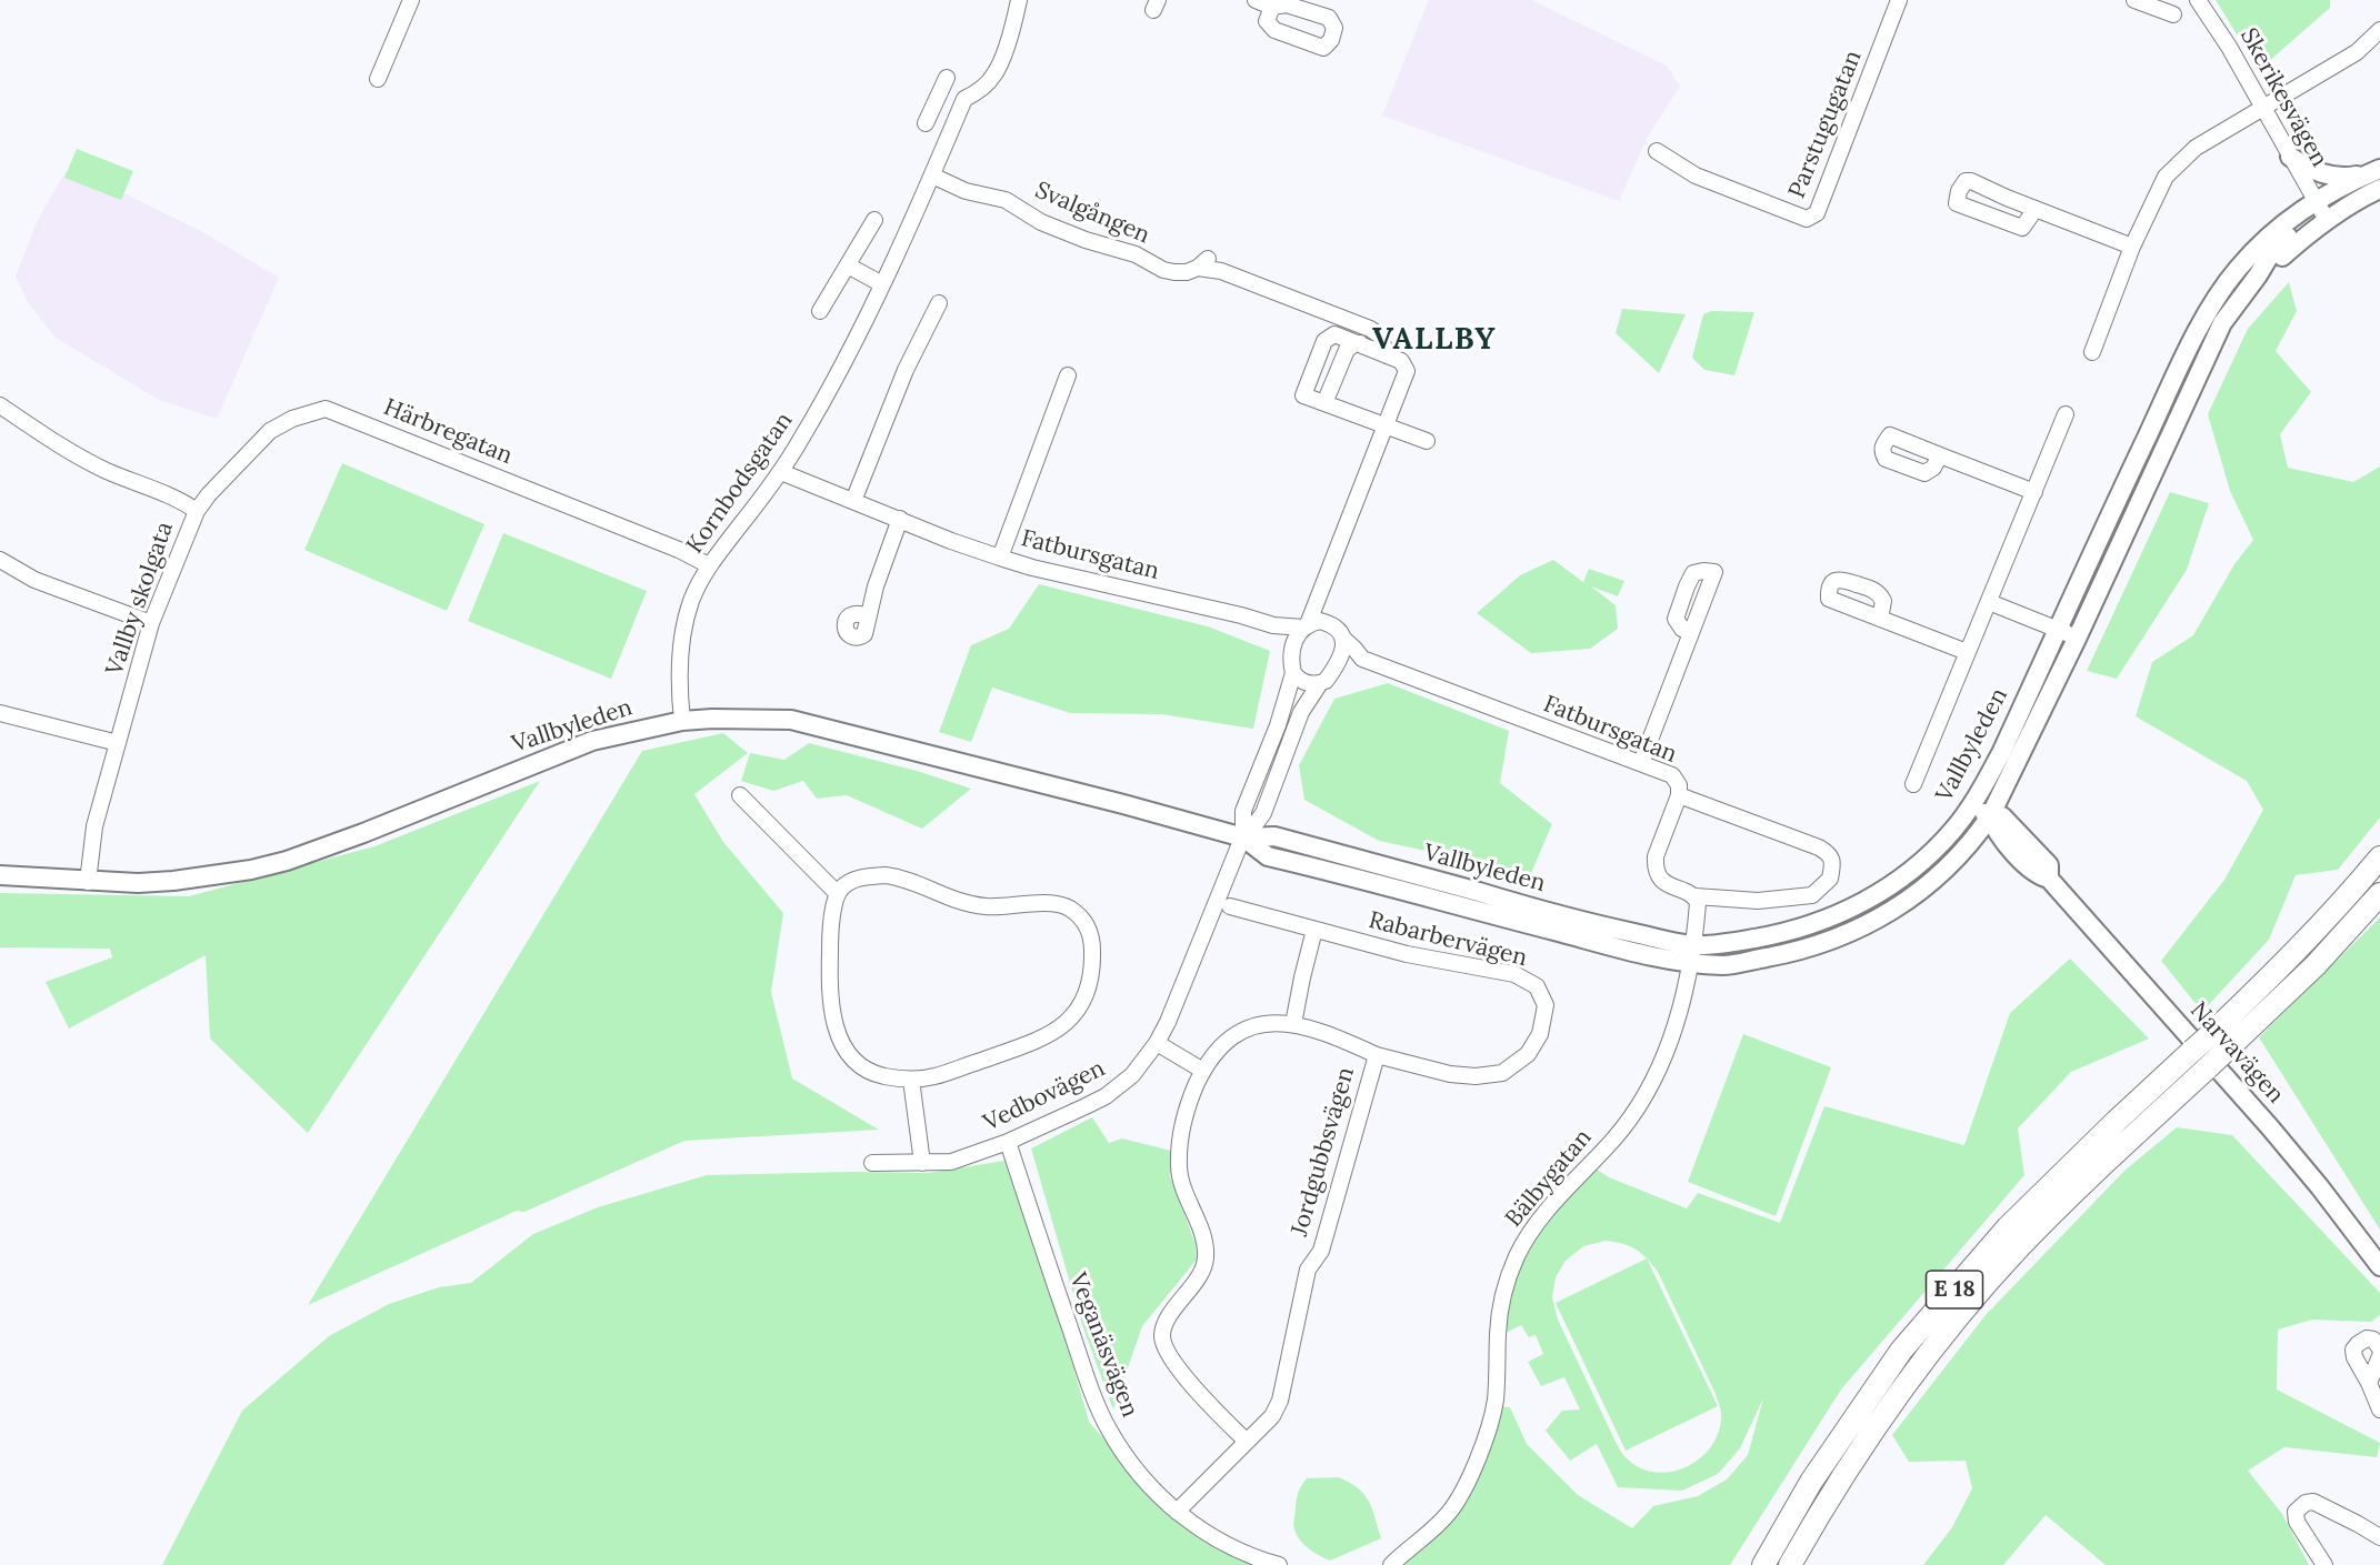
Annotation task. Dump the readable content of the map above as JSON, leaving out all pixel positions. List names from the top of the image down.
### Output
{
  "streets": {
    "highway": ["E 18"],
    "main road": ["Vallbyleden", "Narvavägen"],
    "street": [
      "Skerikesvägen",
      "Parstugugatan",
      "Svalgången",
      "Härbregatan",
      "Kornbodsgatan",
      "Fatbursgatan",
      "Vallby skolgata",
      "Rabarbervägen",
      "Vedbovägen",
      "Jordgubbsvägen",
      "Bälbygatan",
      "Veganäsvägen"
    ]
  },
  "crossings": [
    ["Skerikesvägen", "Vallbyleden"],
    ["Svalgången", "Kornbodsgatan"],
    ["Härbregatan", "Kornbodsgatan"],
    ["Härbregatan", "Vallby skolgata"],
    ["Kornbodsgatan", "Fatbursgatan"],
    ["Kornbodsgatan", "Vallbyleden"],
    ["Vallby skolgata", "Vallbyleden"],
    ["Vallbyleden", "Narvavägen"],
    ["Vallbyleden", "Vedbovägen"],
    ["Vallbyleden", "Bälbygatan"],
    ["Rabarbervägen", "Jordgubbsvägen"],
    ["Vedbovägen", "Veganäsvägen"],
    ["Jordgubbsvägen", "Veganäsvägen"]
  ],
  "districts": ["VALLBY"]
}
